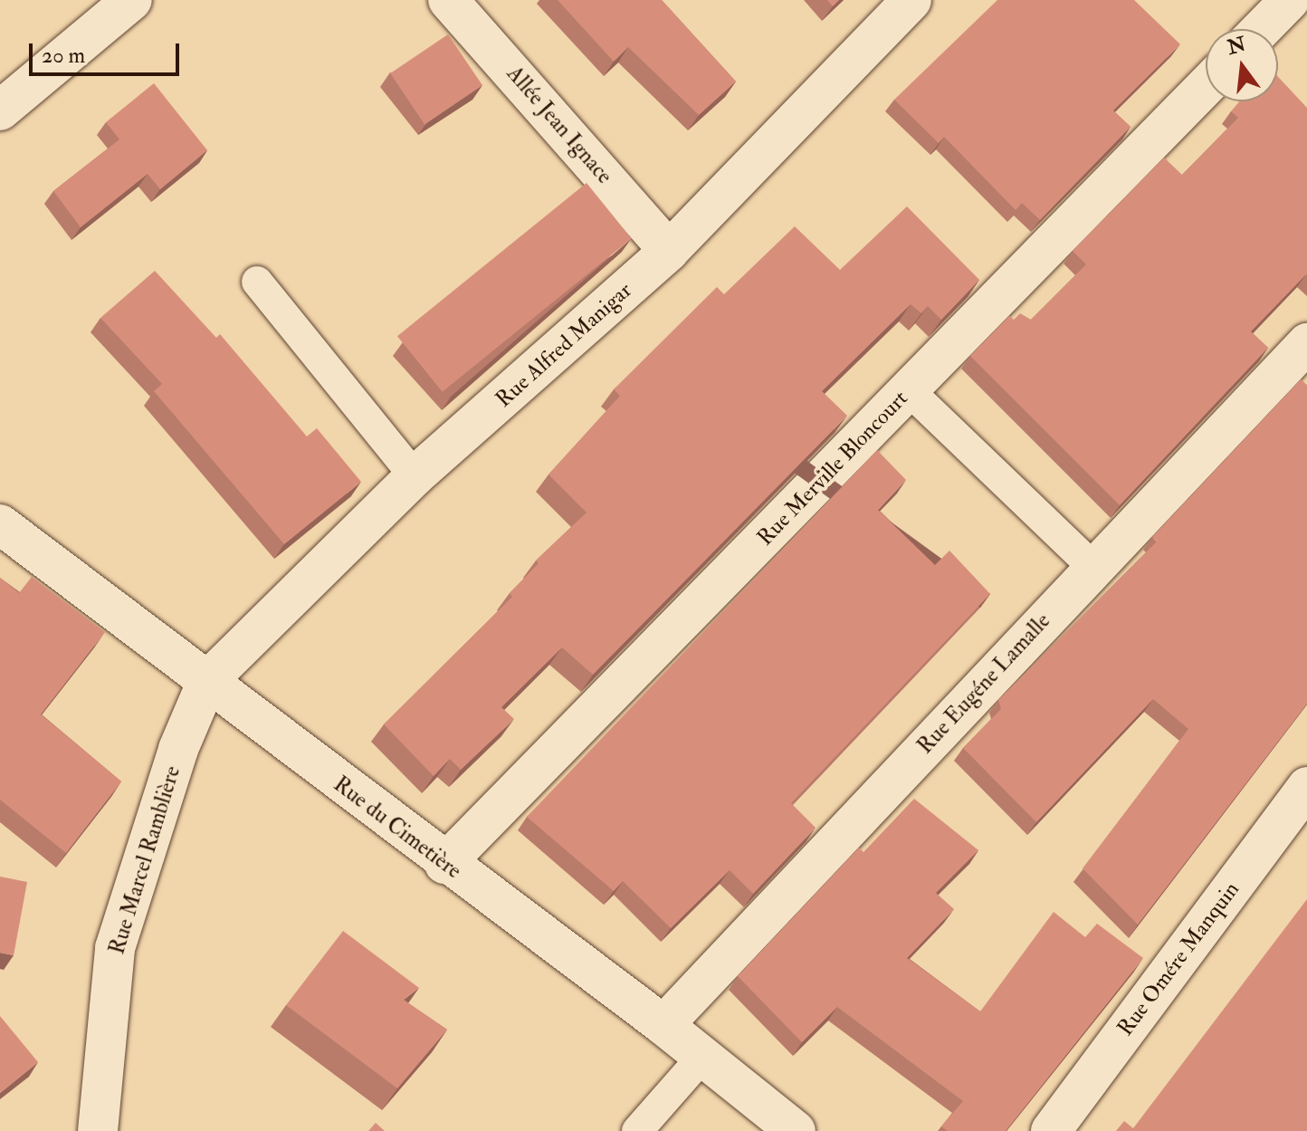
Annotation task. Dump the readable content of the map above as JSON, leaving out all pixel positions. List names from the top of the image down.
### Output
{
  "streets": {
    "street": [
      "Allée Jean Ignace",
      "Rue Alfred Manigar",
      "Rue Merville Bloncourt",
      "Rue Eugéne Lamalle",
      "Rue du Cimetière",
      "Rue Marcel Ramblière",
      "Rue Omére Manquin"
    ]
  },
  "crossings": [
    ["Allée Jean Ignace", "Rue Alfred Manigar"],
    ["Rue Alfred Manigar", "Rue du Cimetière"],
    ["Rue Alfred Manigar", "Rue Marcel Ramblière"],
    ["Rue Merville Bloncourt", "Rue du Cimetière"],
    ["Rue Eugéne Lamalle", "Rue du Cimetière"],
    ["Rue du Cimetière", "Rue Marcel Ramblière"]
  ],
  "scale_bar": "20 m",
  "north": "top"
}
